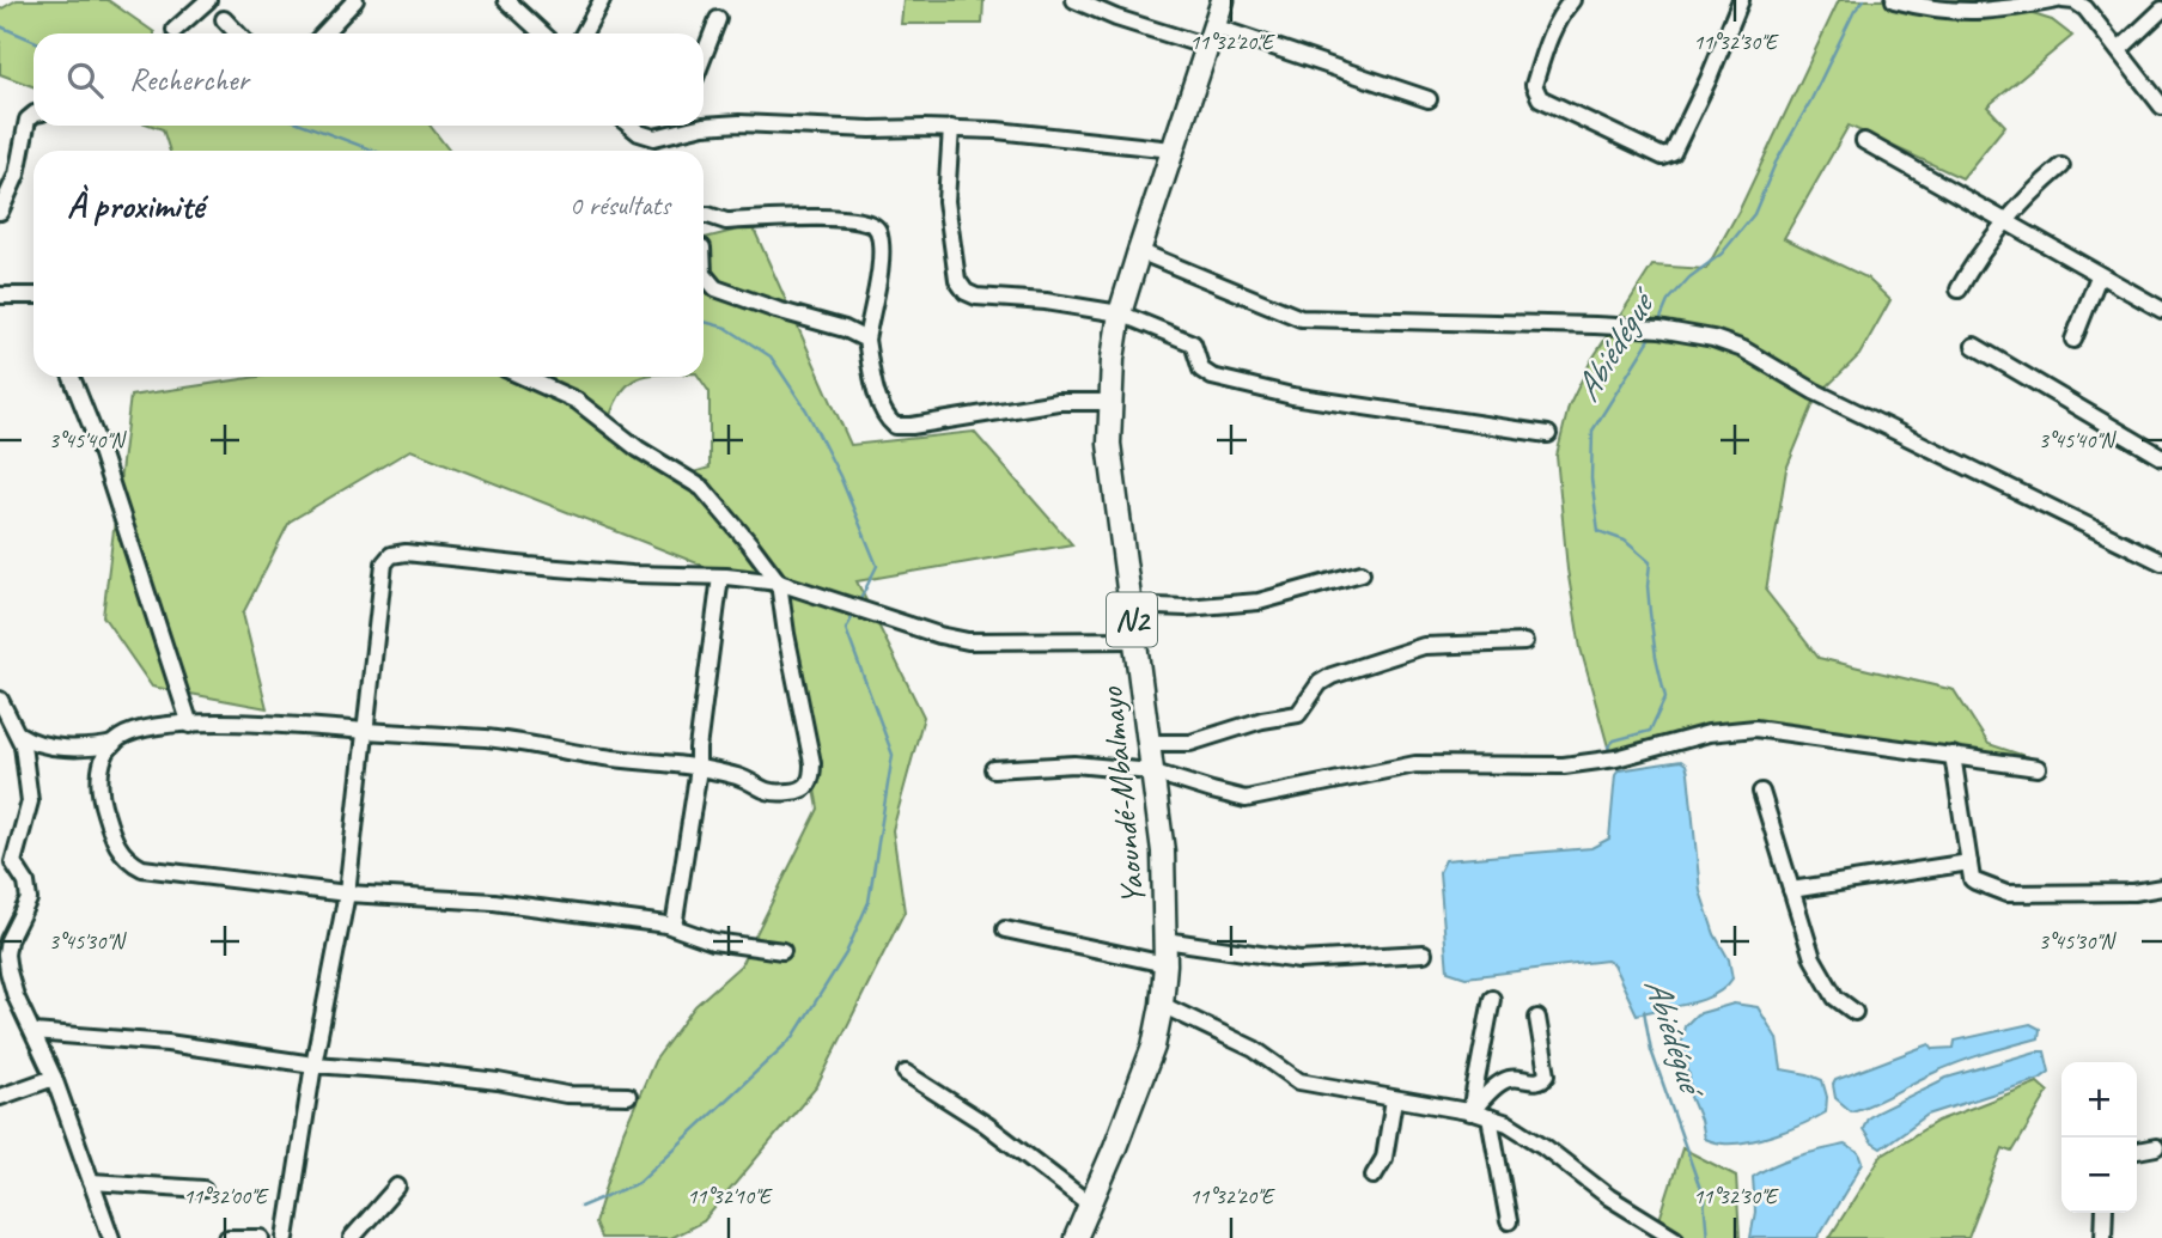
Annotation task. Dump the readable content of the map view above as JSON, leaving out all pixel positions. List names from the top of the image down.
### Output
{
  "streets": {
    "highway": ["N2", "Yaoundé-Mbalmayo"]
  },
  "water": ["Abiédégué"],
  "page": {
    "search": "Rechercher",
    "heading": ["À proximité", "0 résultats"],
    "map_buttons": ["+", "−"]
  },
  "coordinates": [
    "11°32'20\"E",
    "11°32'30\"E",
    "3°45'40\"N",
    "3°45'30\"N",
    "11°32'00\"E",
    "11°32'10\"E"
  ]
}
